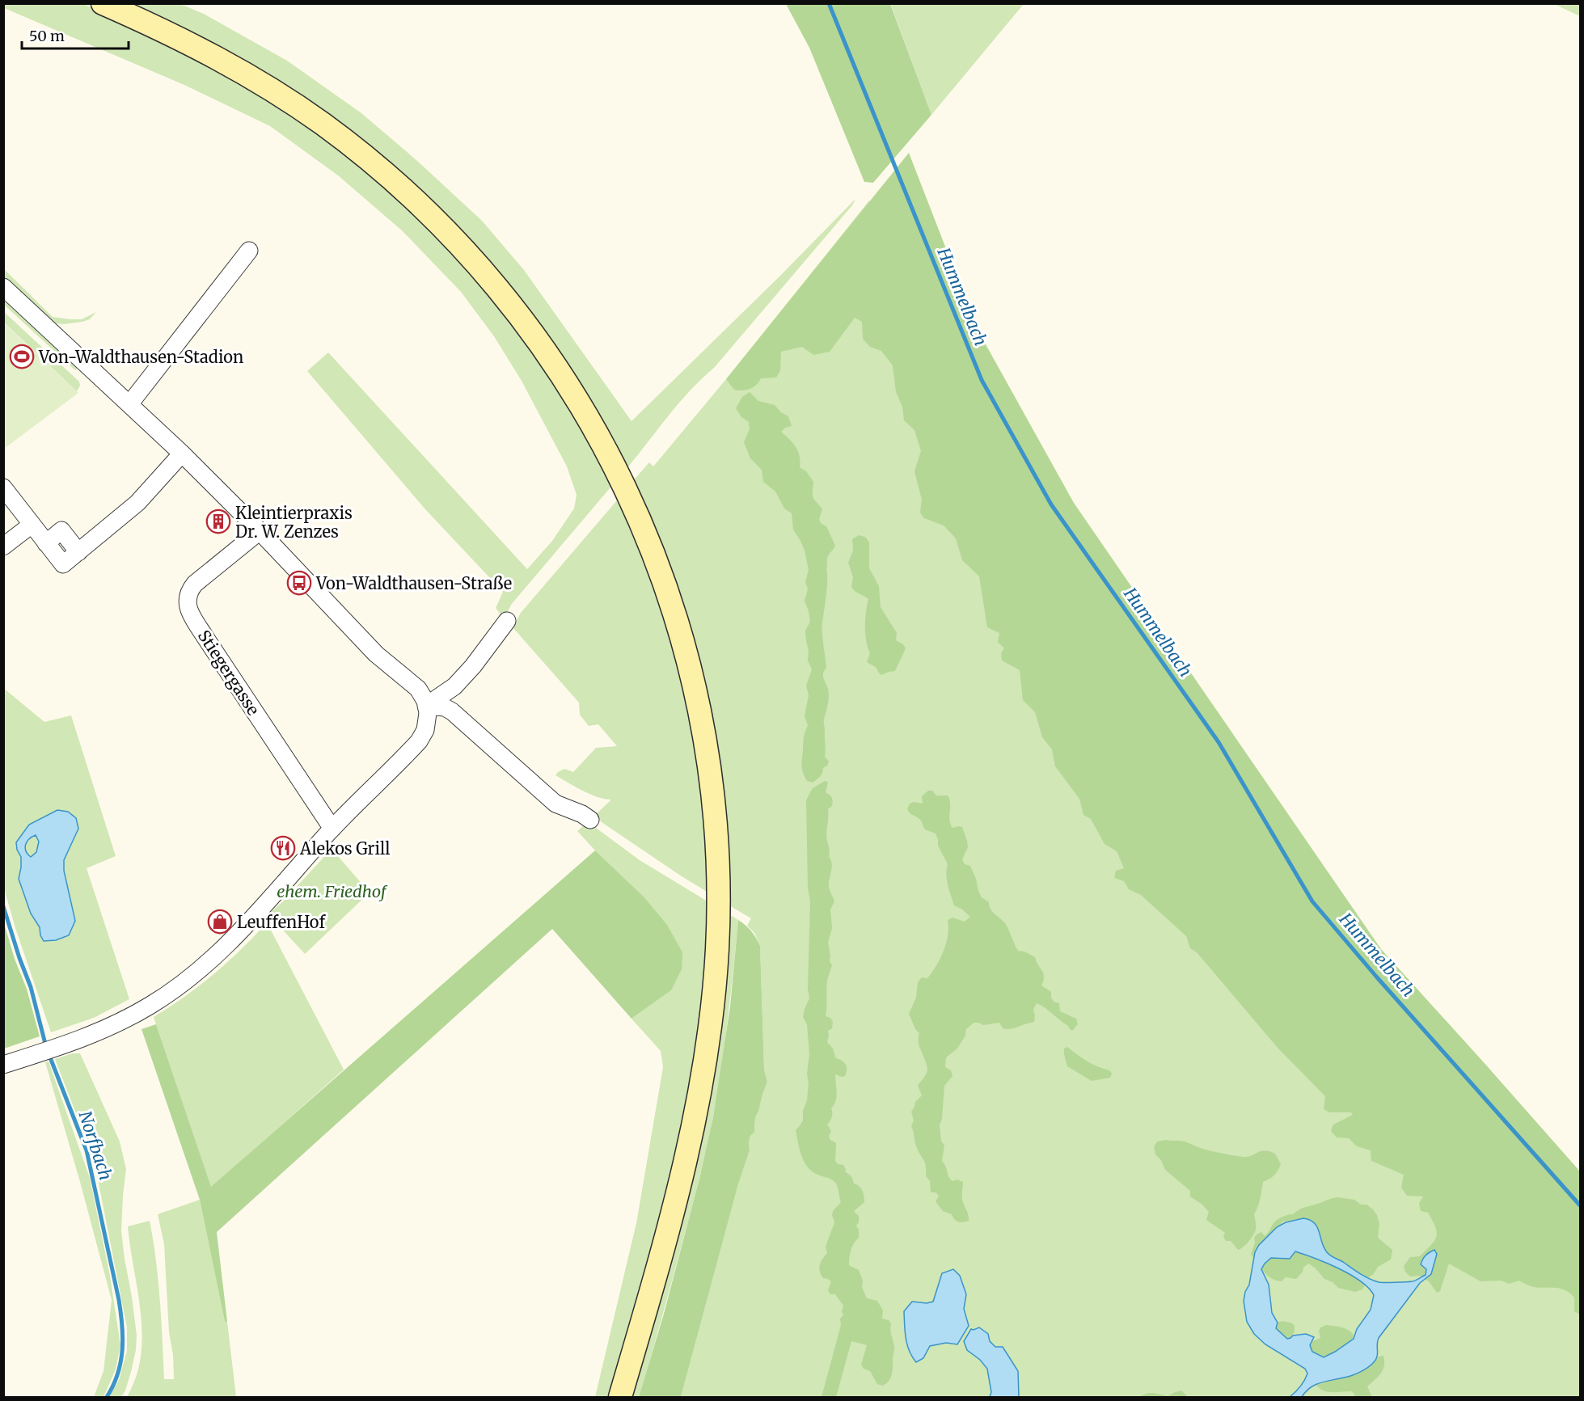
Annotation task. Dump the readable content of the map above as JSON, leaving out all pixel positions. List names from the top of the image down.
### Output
{
  "streets": {
    "street": ["Stiegergasse"]
  },
  "water": ["Hummelbach", "Norfbach"],
  "parks": ["ehem. Friedhof"],
  "places": {
    "sports": ["Von-Waldthausen-Stadion"],
    "building": ["Kleintierpraxis Dr. W. Zenzes"],
    "bus stop": ["Von-Waldthausen-Straße"],
    "restaurant": ["Alekos Grill"],
    "shop": ["LeuffenHof"]
  },
  "scale_bar": "50 m"
}
